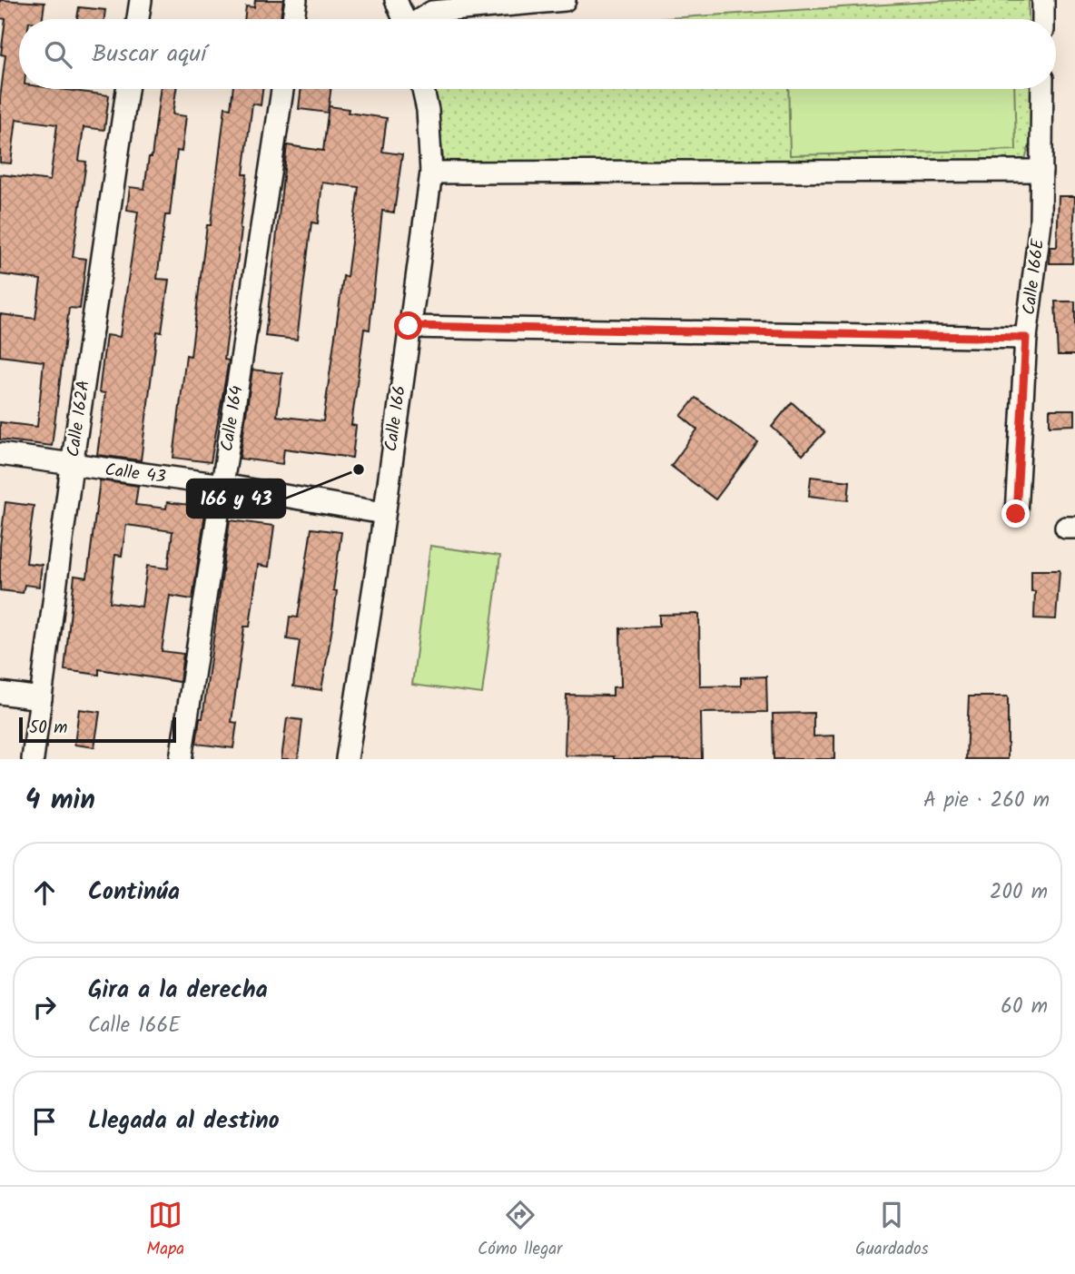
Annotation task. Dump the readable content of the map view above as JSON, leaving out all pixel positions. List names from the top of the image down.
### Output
{
  "streets": {
    "street": [
      "Calle 166E",
      "Calle 162A",
      "Calle 164",
      "Calle 166",
      "Calle 43"
    ]
  },
  "crossings": [
    ["Calle 162A", "Calle 43"],
    ["Calle 164", "Calle 43"],
    ["Calle 166", "Calle 43"]
  ],
  "places": ["166 y 43"],
  "scale_bar": "50 m",
  "page": {
    "search": "Buscar aquí",
    "scale": "50 m",
    "heading": ["4 min", "A pie · 260 m"],
    "list": [
      ["Continúa", "200 m"],
      ["Gira a la derecha", "Calle 166E", "60 m"],
      "Llegada al destino"
    ],
    "nav": ["Mapa", "Cómo llegar", "Guardados"]
  }
}
